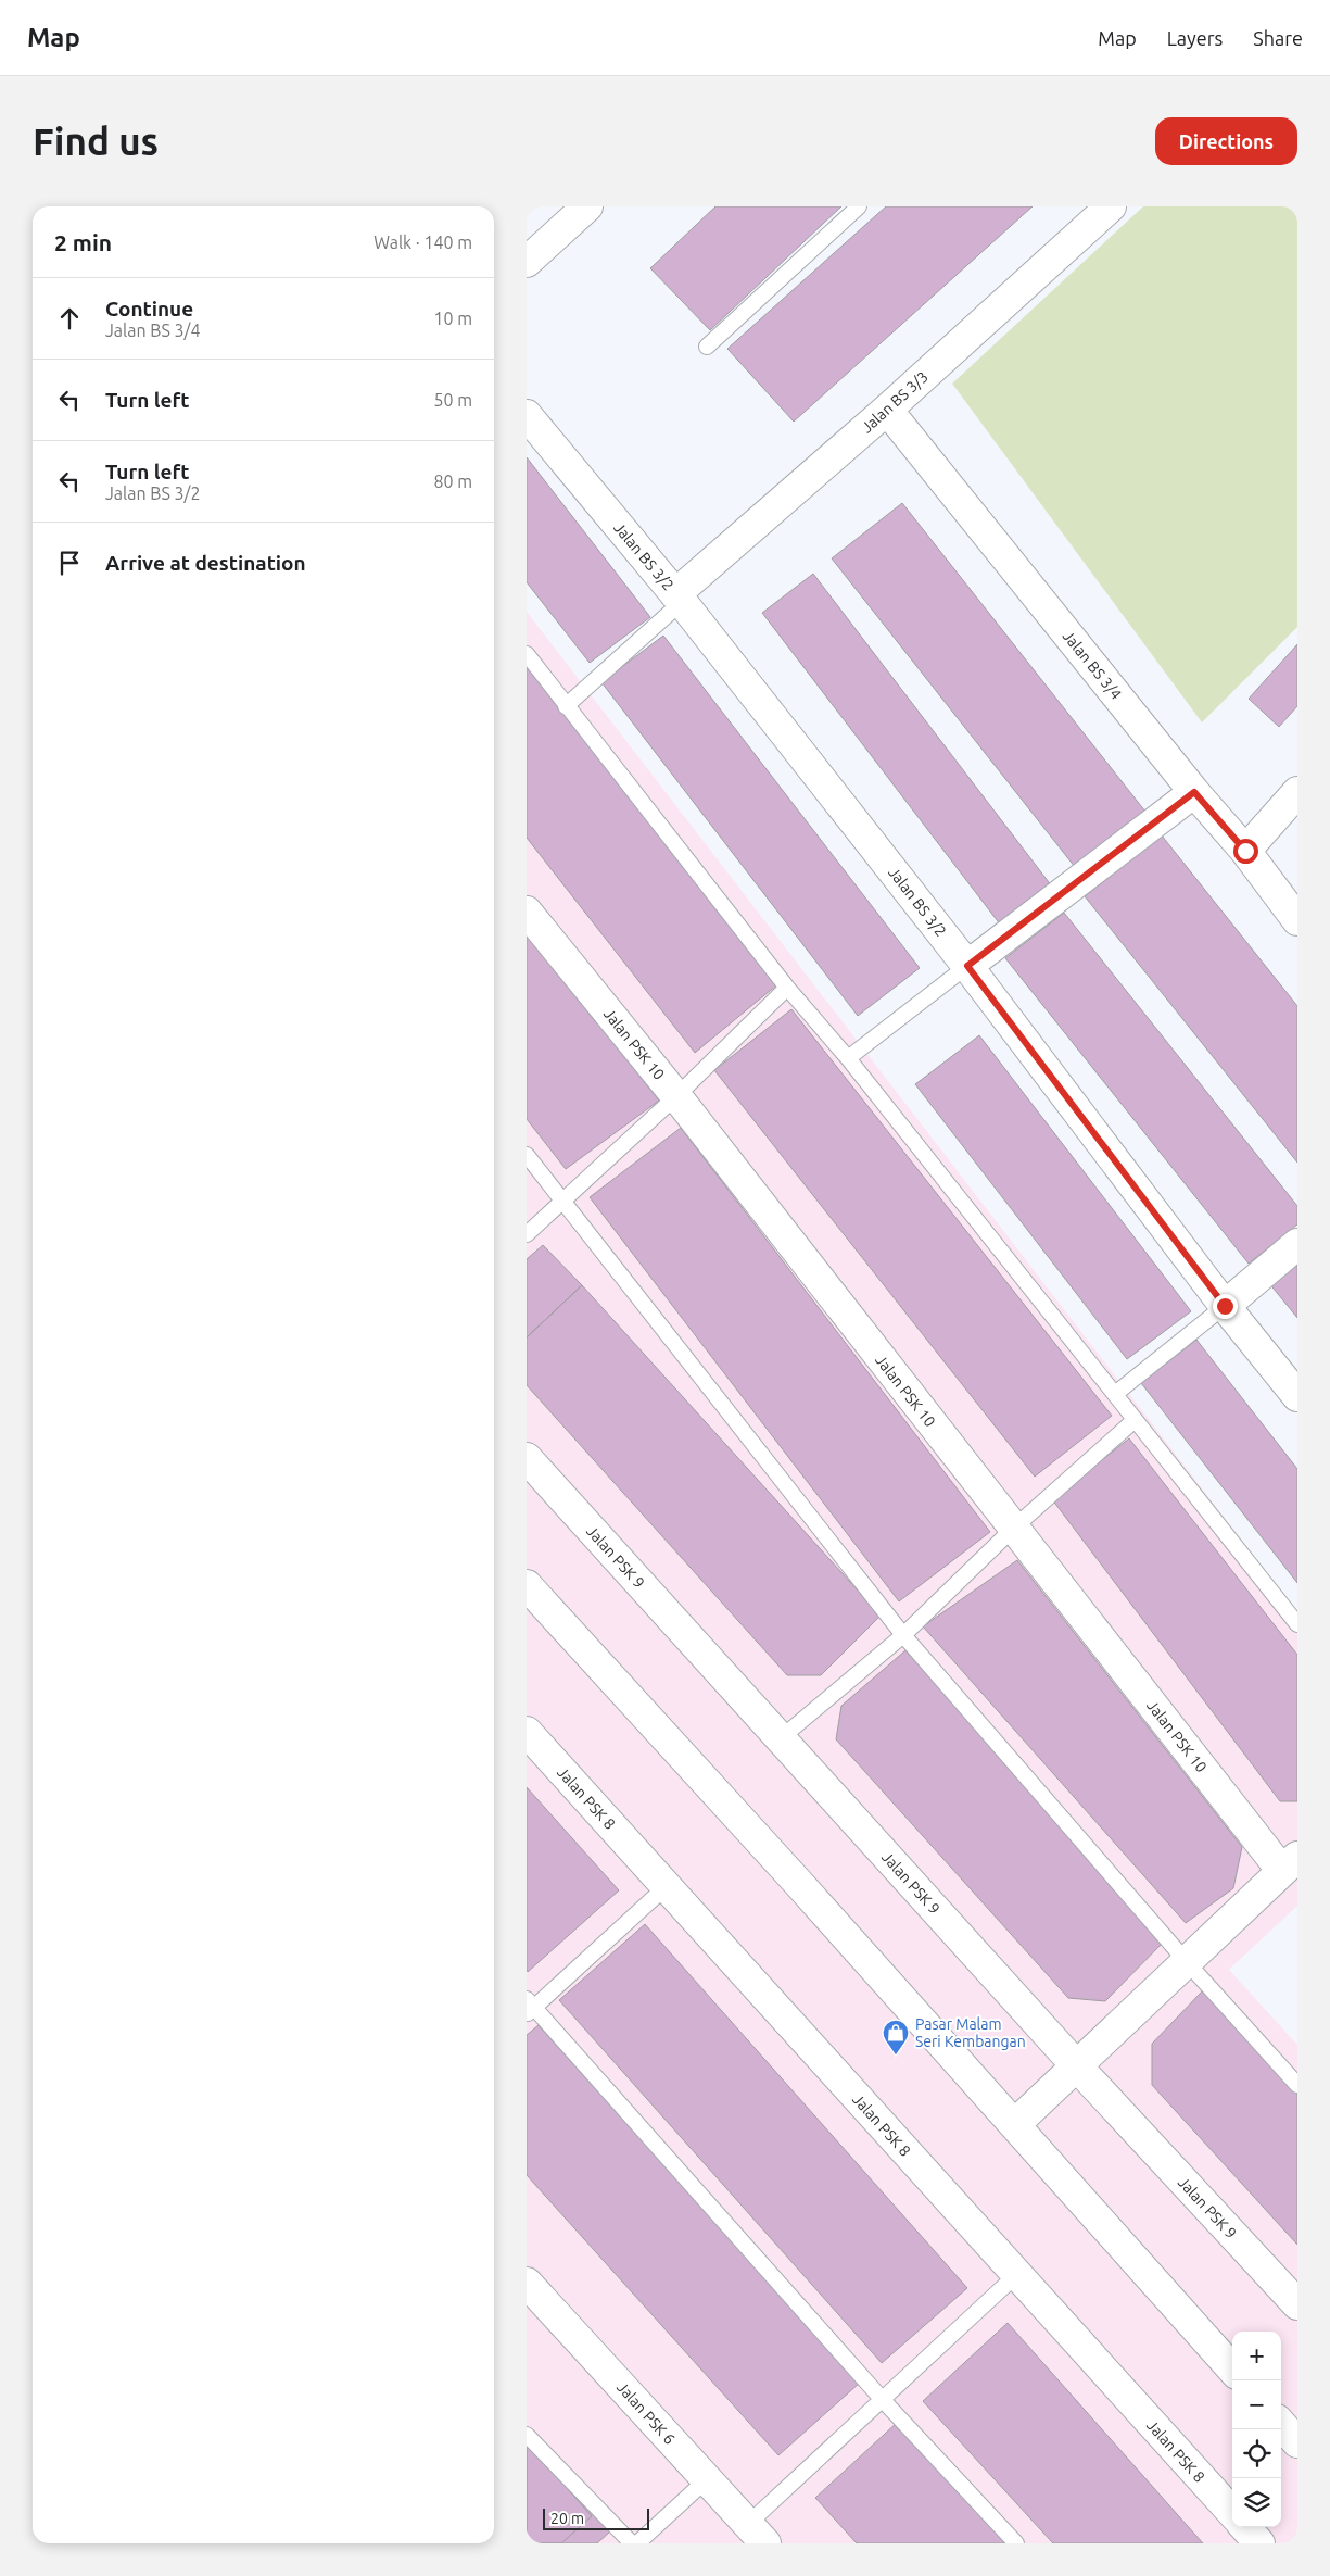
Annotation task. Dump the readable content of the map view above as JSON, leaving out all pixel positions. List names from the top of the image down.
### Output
{
  "streets": {
    "street": [
      "Jalan BS 3/3",
      "Jalan BS 3/2",
      "Jalan BS 3/4",
      "Jalan PSK 10",
      "Jalan PSK 9",
      "Jalan PSK 8",
      "Jalan PSK 6"
    ]
  },
  "crossings": [
    ["Jalan BS 3/3", "Jalan BS 3/2"],
    ["Jalan BS 3/3", "Jalan BS 3/4"]
  ],
  "places": {
    "shop": ["Pasar Malam Seri Kembangan"]
  },
  "scale_bar": "20 m",
  "page": {
    "header": "Map",
    "nav": ["Map", "Layers", "Share"],
    "buttons": "Directions",
    "title": "Find us",
    "heading": ["2 min", "Walk · 140 m"],
    "list": [
      ["Continue", "Jalan BS 3/4", "10 m"],
      ["Turn left", "50 m"],
      ["Turn left", "Jalan BS 3/2", "80 m"],
      "Arrive at destination"
    ],
    "map_buttons": ["+", "−"],
    "scale": "20 m"
  }
}
